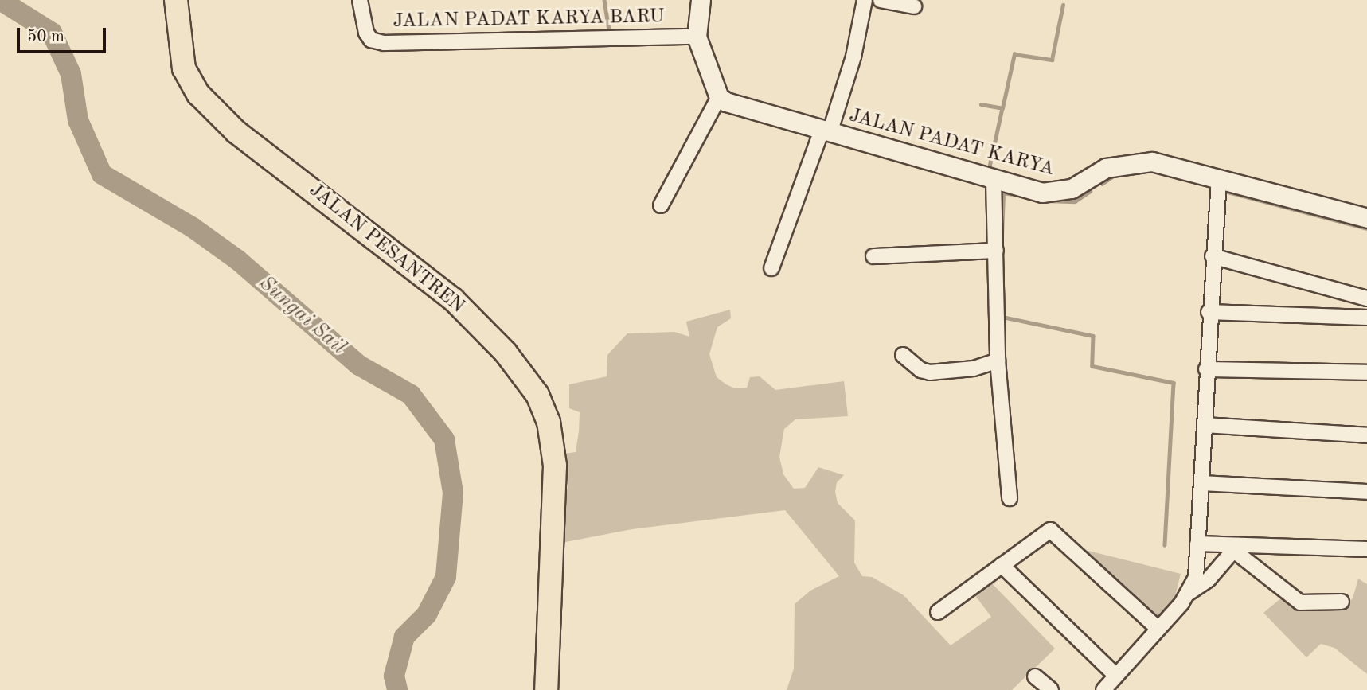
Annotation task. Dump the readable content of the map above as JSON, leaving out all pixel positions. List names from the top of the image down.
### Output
{
  "streets": {
    "main road": ["JALAN PESANTREN"],
    "street": ["JALAN PADAT KARYA BARU", "JALAN PADAT KARYA"]
  },
  "water": ["Sungai Sail"],
  "scale_bar": "50 m"
}
